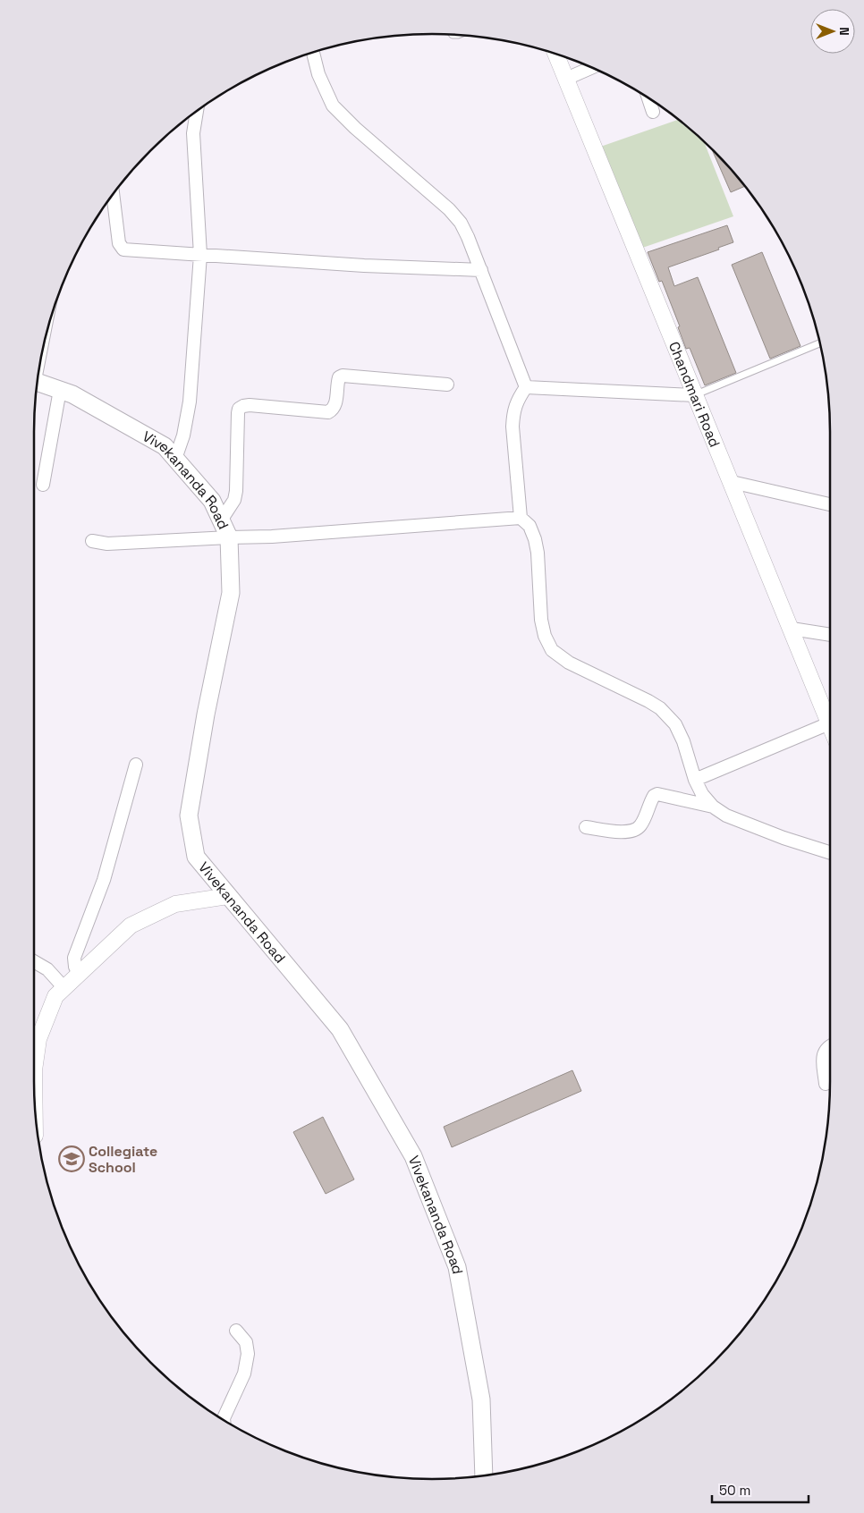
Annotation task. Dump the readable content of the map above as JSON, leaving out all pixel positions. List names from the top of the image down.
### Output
{
  "streets": {
    "main road": ["Vivekananda Road"],
    "street": ["Chandmari Road"]
  },
  "places": {
    "school or university": ["Collegiate School"]
  },
  "scale_bar": "50 m",
  "north": "right"
}
